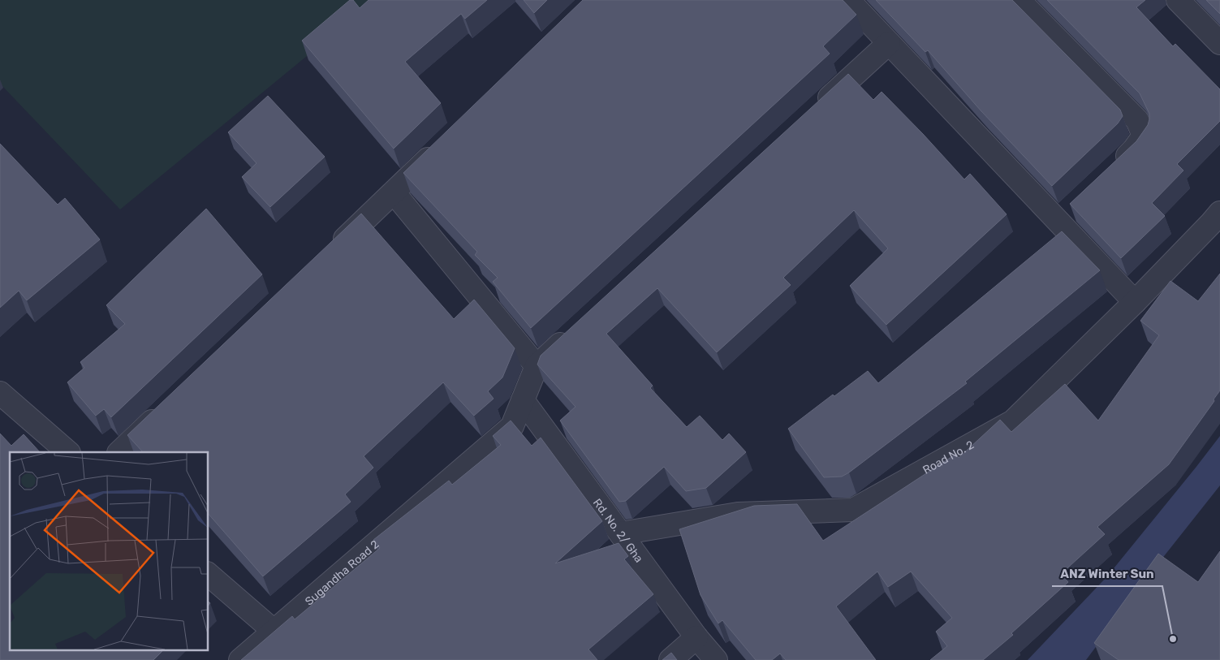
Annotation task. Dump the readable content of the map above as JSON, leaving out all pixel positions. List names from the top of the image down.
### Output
{
  "streets": {
    "street": ["Road No. 2", "Rd. No. 2/ Gha", "Sugandha Road 2"]
  },
  "crossings": [
    ["Road No. 2", "Rd. No. 2/ Gha"],
    ["Rd. No. 2/ Gha", "Sugandha Road 2"]
  ],
  "places": ["ANZ Winter Sun"]
}
